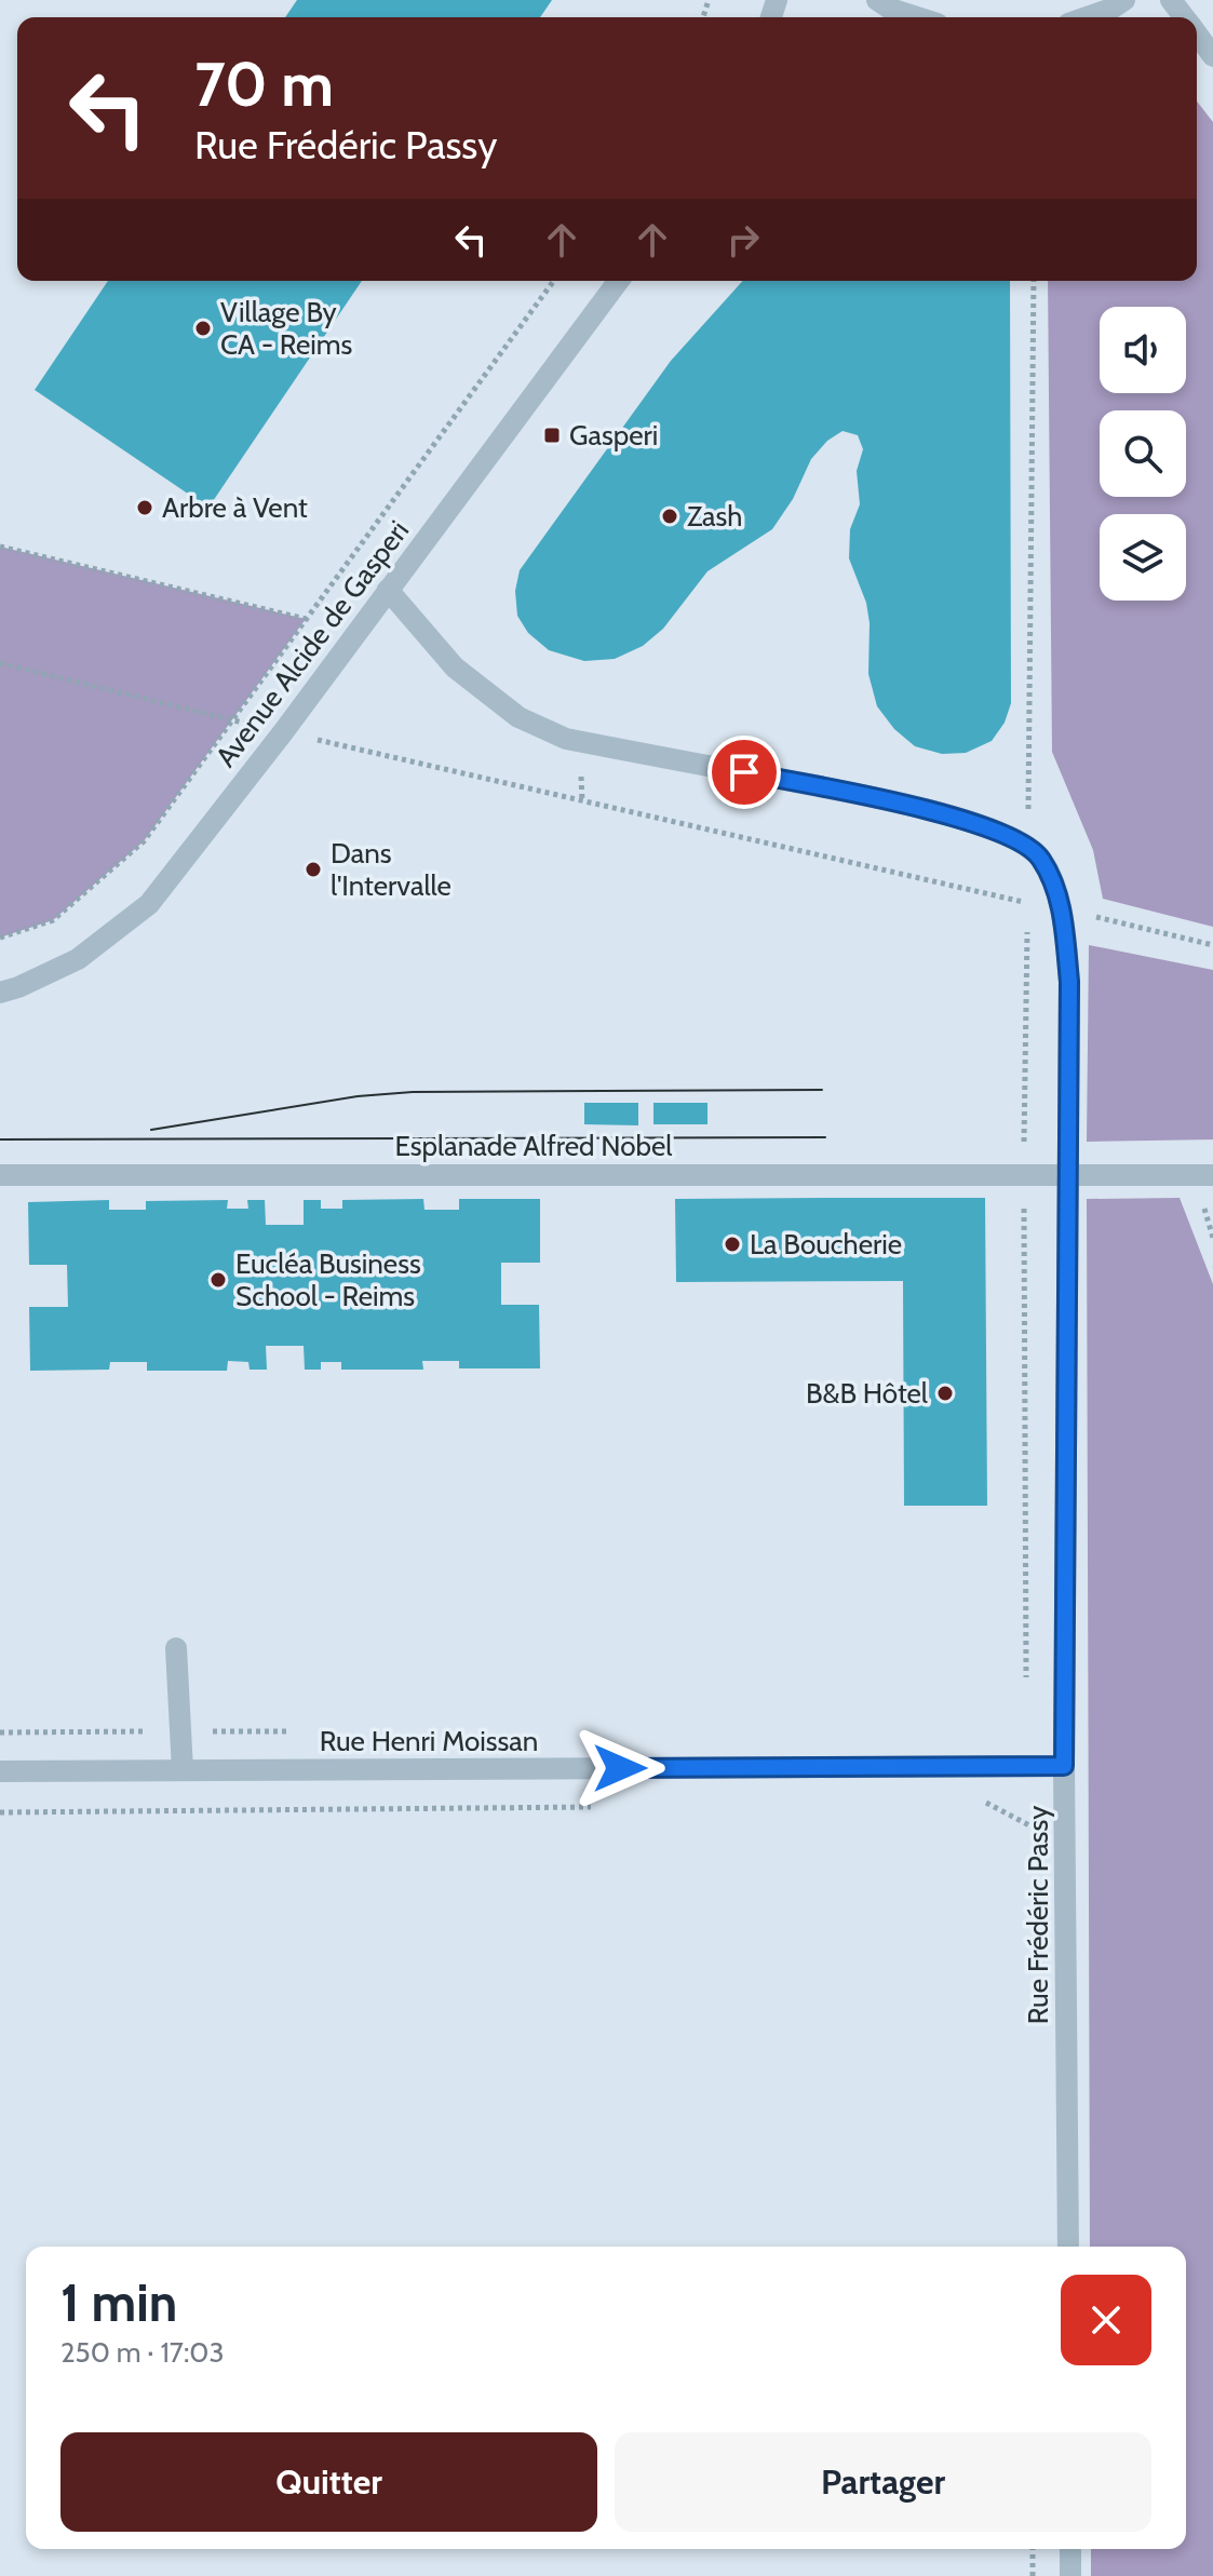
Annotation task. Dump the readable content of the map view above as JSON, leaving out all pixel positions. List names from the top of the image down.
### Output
{
  "streets": {
    "street": [
      "Avenue Alcide de Gasperi",
      "Esplanade Alfred Nobel",
      "Rue Henri Moissan",
      "Rue Frédéric Passy"
    ]
  },
  "crossings": [
    ["Esplanade Alfred Nobel", "Rue Frédéric Passy"],
    ["Rue Henri Moissan", "Rue Frédéric Passy"]
  ],
  "places": {
    "other": [
      "Village By CA - Reims",
      "Arbre à Vent",
      "Zash",
      "Dans l'Intervalle",
      "La Boucherie",
      "Eucléa Business School - Reims",
      "B&B Hôtel"
    ],
    "transit": ["Gasperi"]
  },
  "page": {
    "turn": ["70 m", "Rue Frédéric Passy"],
    "heading": ["1 min", "250 m · 17:03"],
    "buttons": ["Quitter", "Partager"]
  }
}
